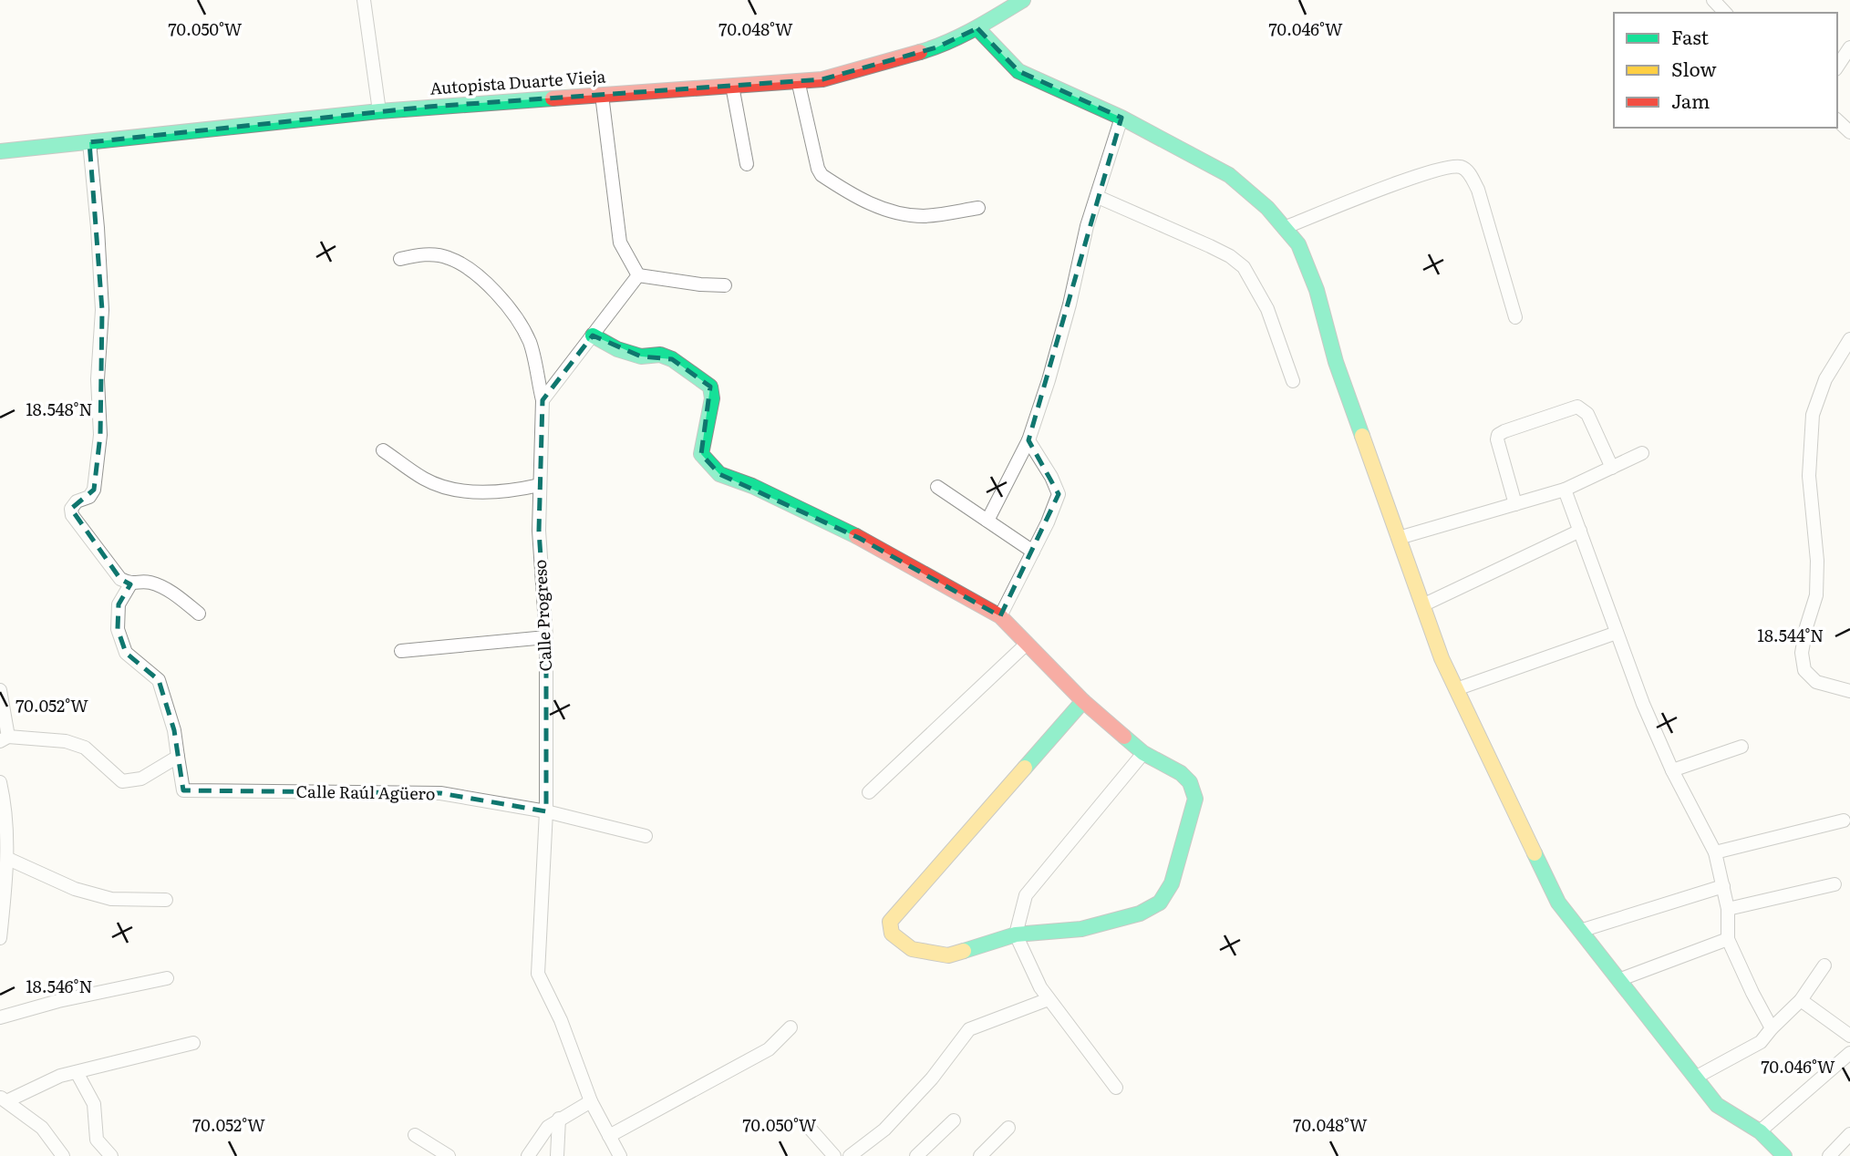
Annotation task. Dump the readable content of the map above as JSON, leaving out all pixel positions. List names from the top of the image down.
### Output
{
  "streets": {
    "street": ["Autopista Duarte Vieja", "Calle Progreso", "Calle Raúl Agüero"]
  },
  "crossings": [
    ["Calle Progreso", "Calle Raúl Agüero"]
  ],
  "legend": ["Fast", "Slow", "Jam"],
  "coordinates": [
    "70.050°W",
    "70.048°W",
    "70.046°W",
    "18.548°N",
    "18.544°N",
    "70.052°W",
    "18.546°N"
  ]
}
